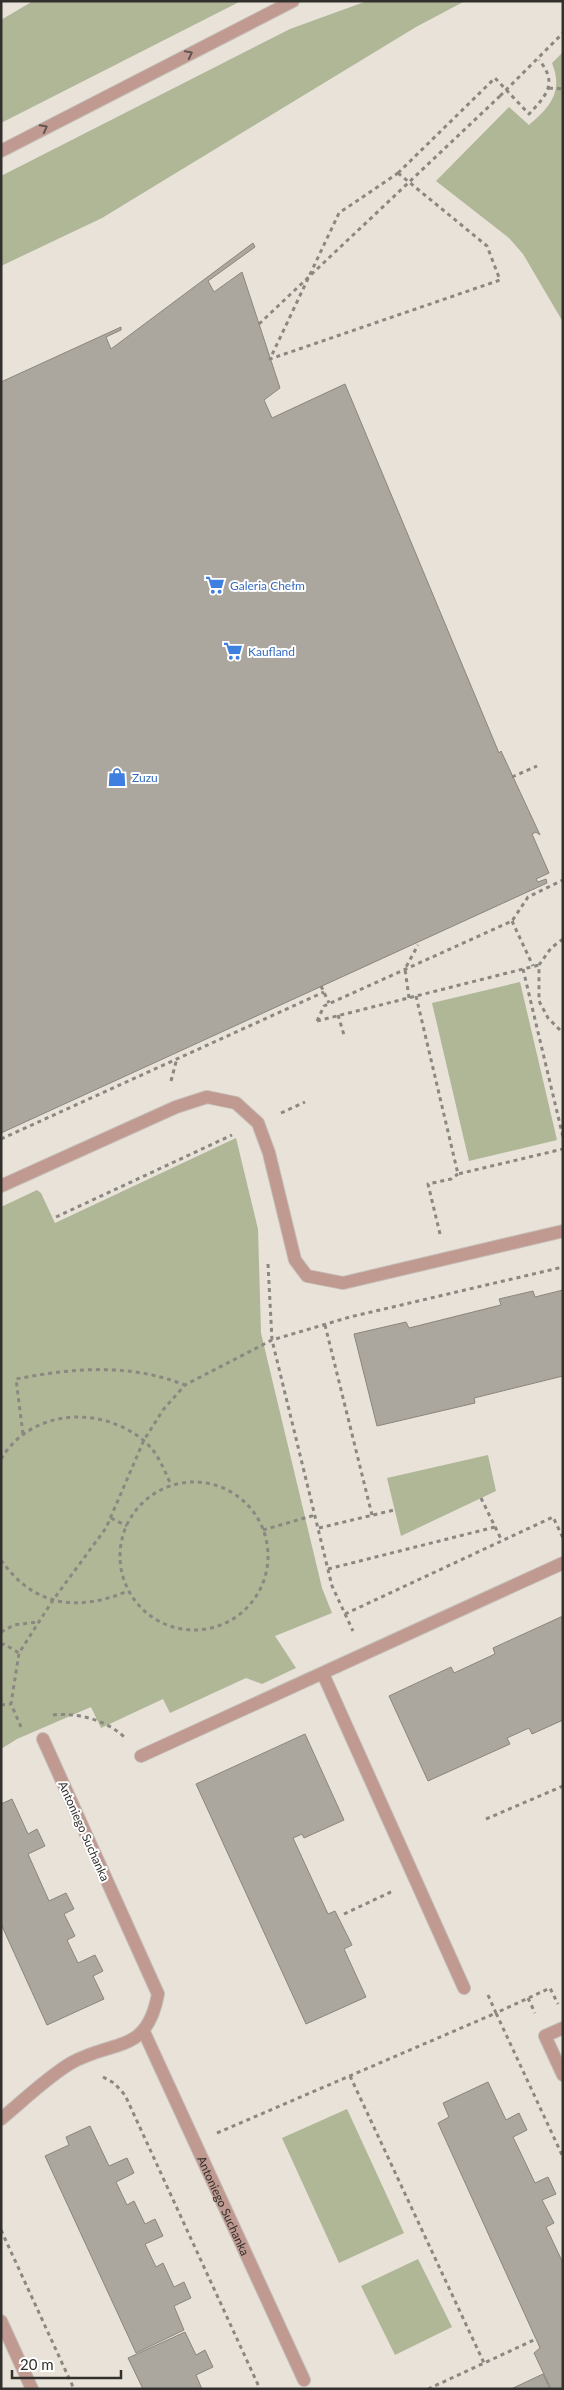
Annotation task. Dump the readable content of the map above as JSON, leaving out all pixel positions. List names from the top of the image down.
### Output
{
  "streets": {
    "street": ["Antoniego Suchanka"]
  },
  "places": {
    "supermarket": ["Galeria Chełm", "Kaufland"],
    "shop": ["Zuzu"]
  },
  "scale_bar": "20 m"
}
